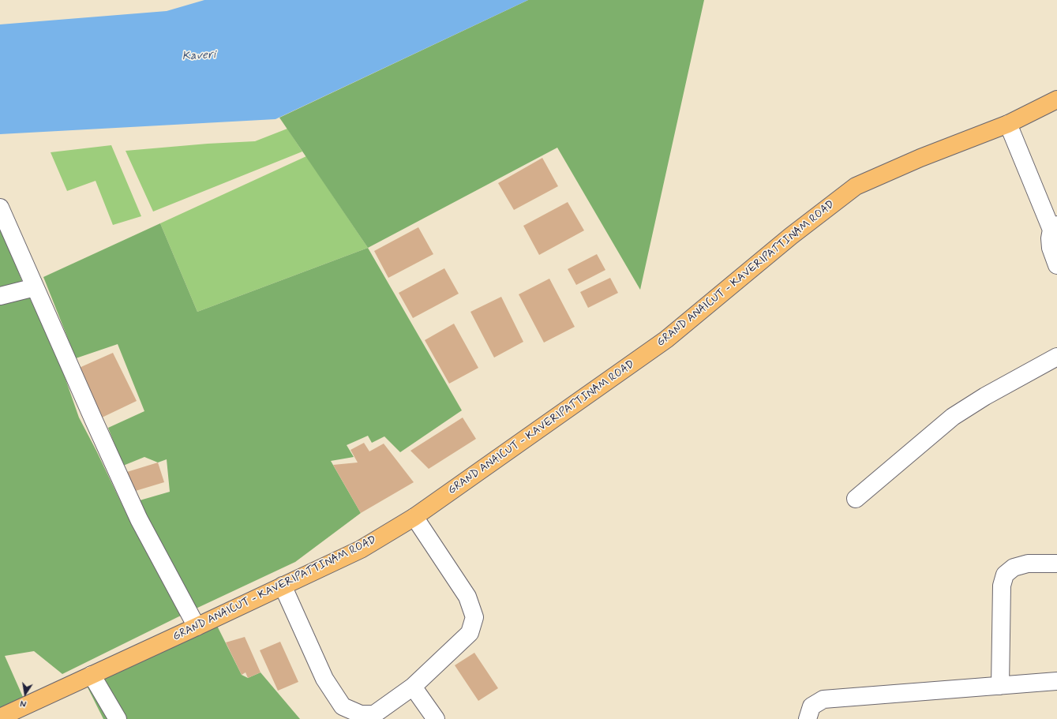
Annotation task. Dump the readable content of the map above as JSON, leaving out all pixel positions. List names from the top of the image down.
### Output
{
  "streets": {
    "main road": ["GRAND ANAICUT - KAVERIPATTINAM ROAD"]
  },
  "water": ["Kaveri"],
  "north": "bottom"
}
